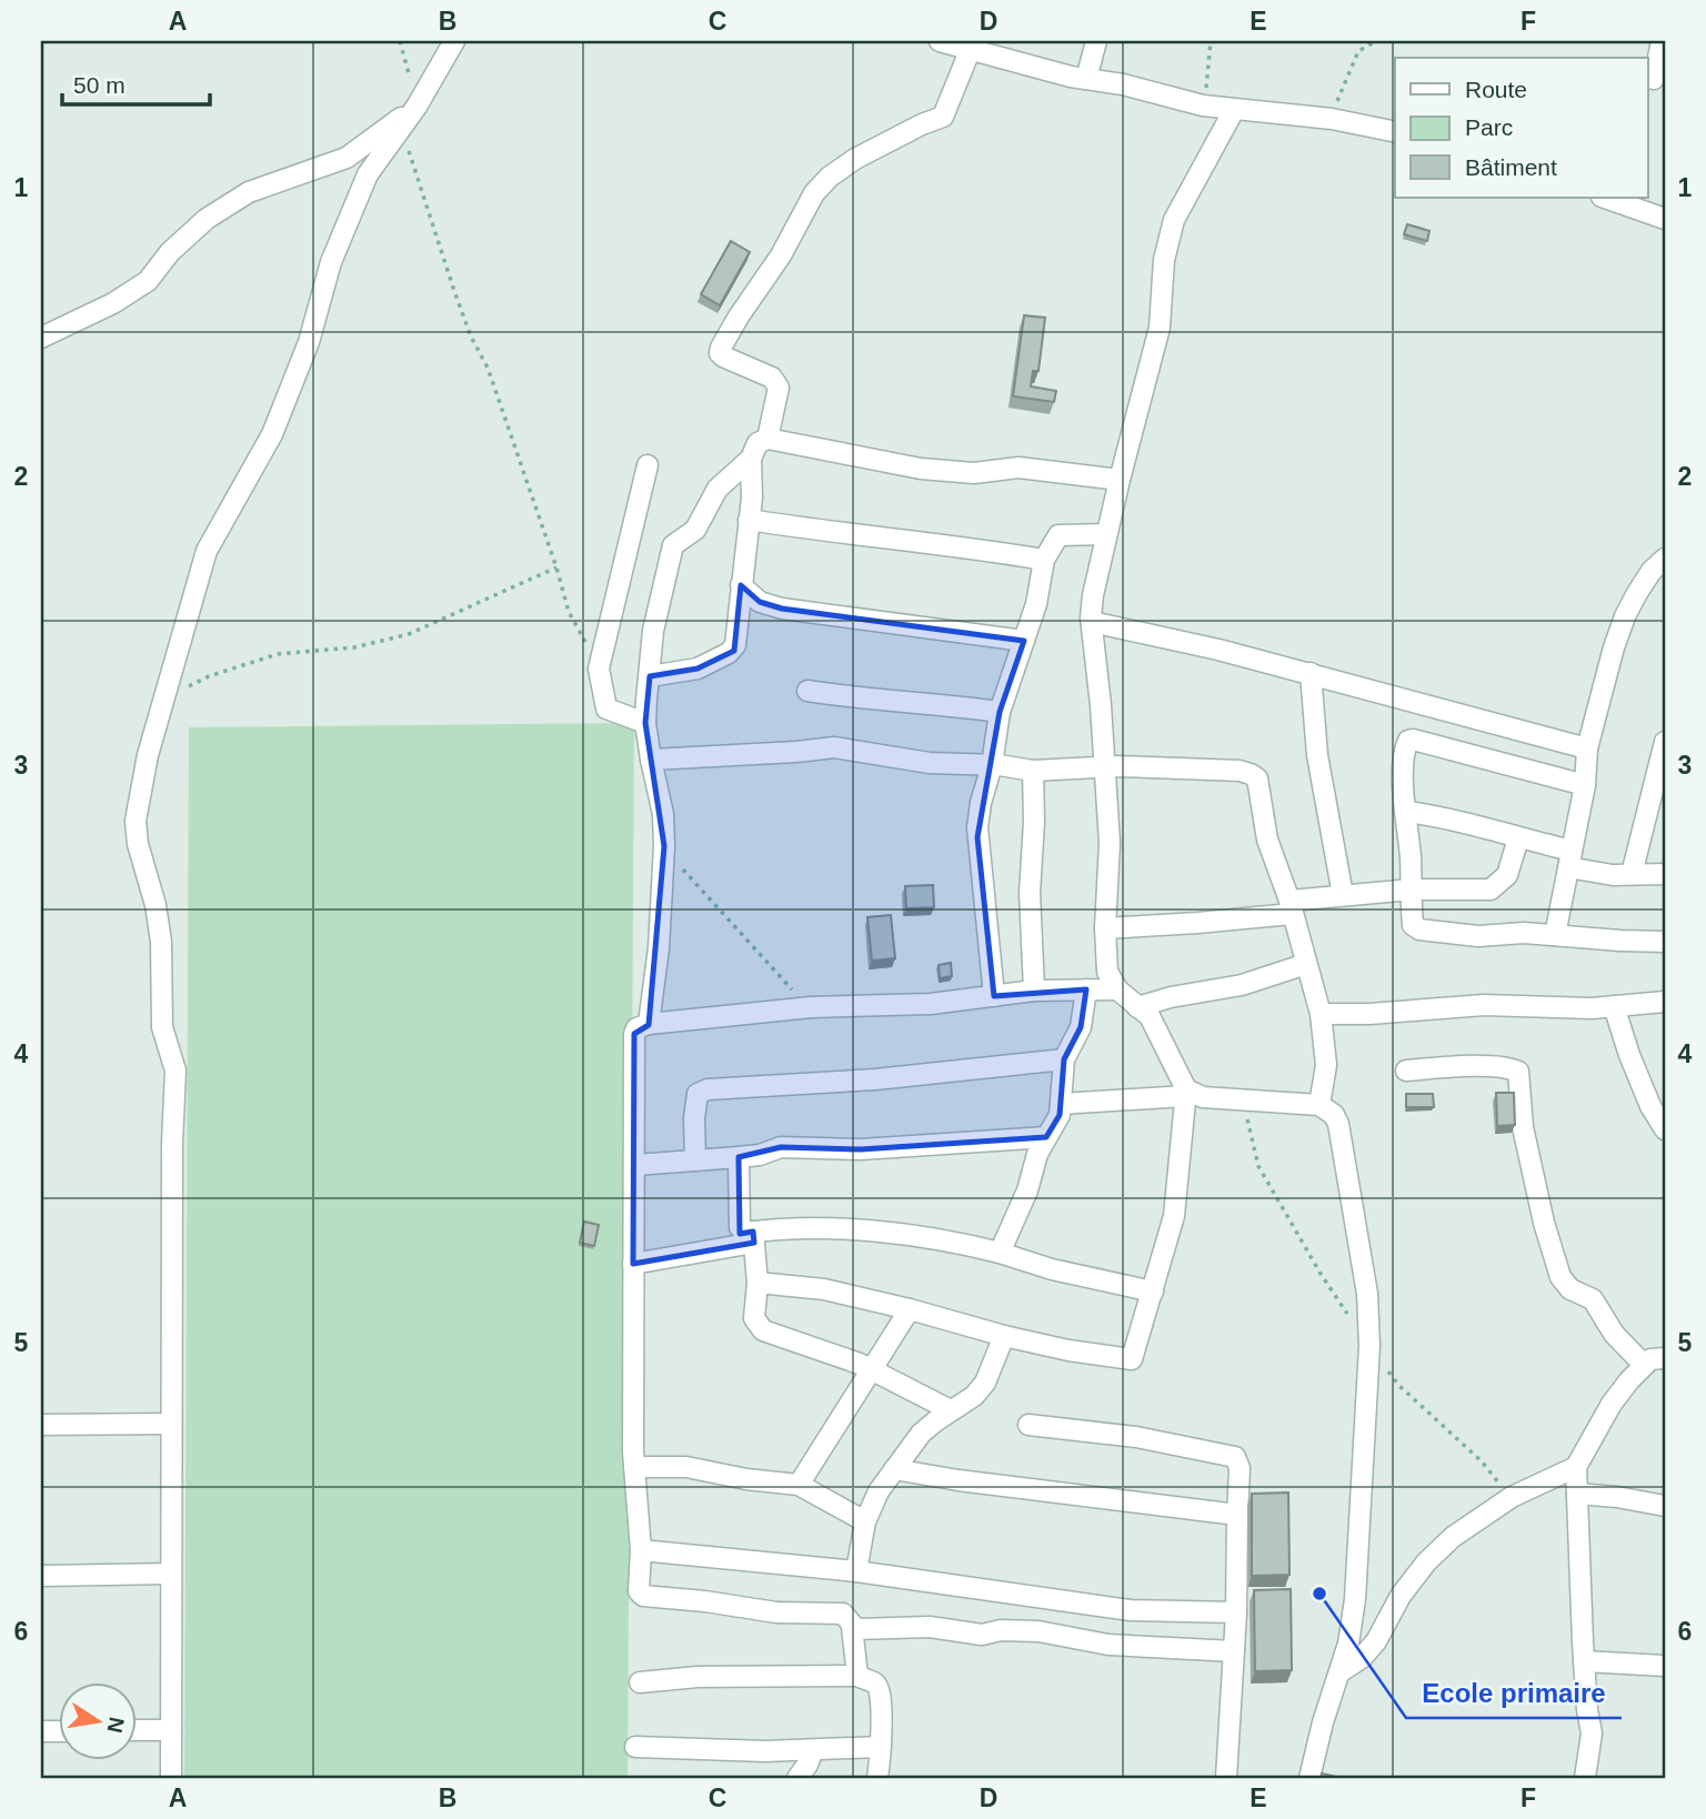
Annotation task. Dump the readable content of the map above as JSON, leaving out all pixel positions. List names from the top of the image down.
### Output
{
  "places": ["Ecole primaire"],
  "legend": ["Route", "Parc", "Bâtiment"],
  "scale_bar": "50 m",
  "north": "right",
  "grid": {
    "columns": [
      "A",
      "B",
      "C",
      "D",
      "E",
      "F"
    ],
    "rows": [
      "1",
      "2",
      "3",
      "4",
      "5",
      "6"
    ]
  }
}
